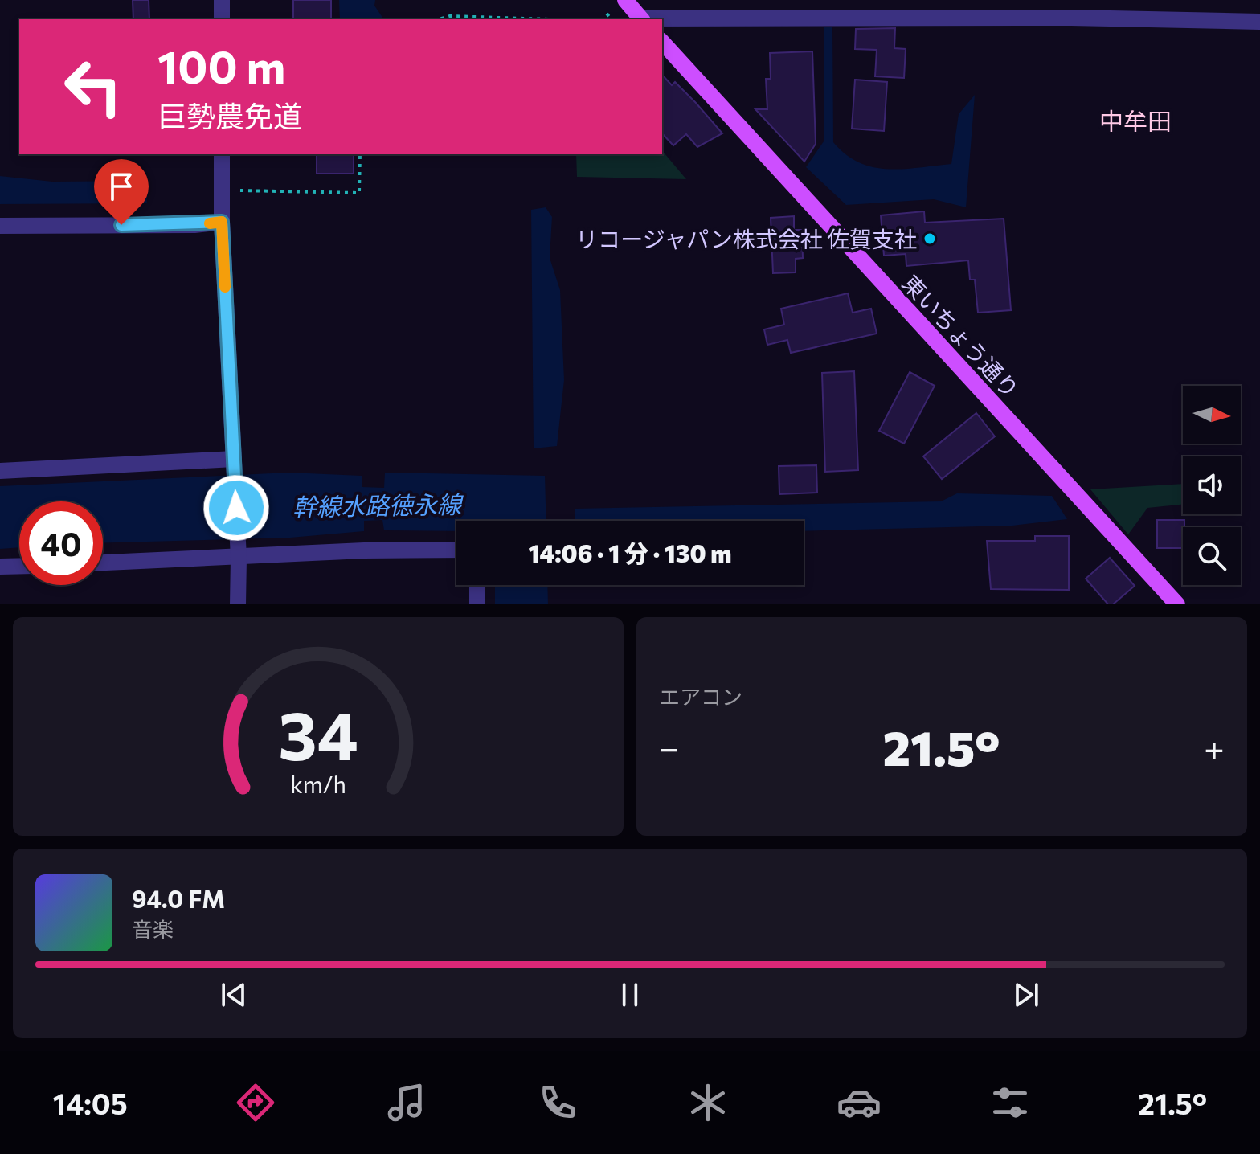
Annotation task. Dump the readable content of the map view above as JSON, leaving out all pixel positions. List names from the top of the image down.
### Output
{
  "streets": {
    "main road": ["東いちょう通り"]
  },
  "districts": ["中牟田"],
  "water": ["幹線水路徳永線"],
  "places": ["リコージャパン株式会社 佐賀支社"],
  "north": "right",
  "page": {
    "turn": ["100 m", "巨勢農免道"],
    "limit": "40",
    "trip": "14:06 · 1 分 · 130 m",
    "tile": "エアコン",
    "heat": ["−", "21.5°", "+"],
    "song": ["94.0 FM", "音楽"],
    "tabs": ["14:05", "21.5°"],
    "gauge": ["34", "km/h"]
  }
}
